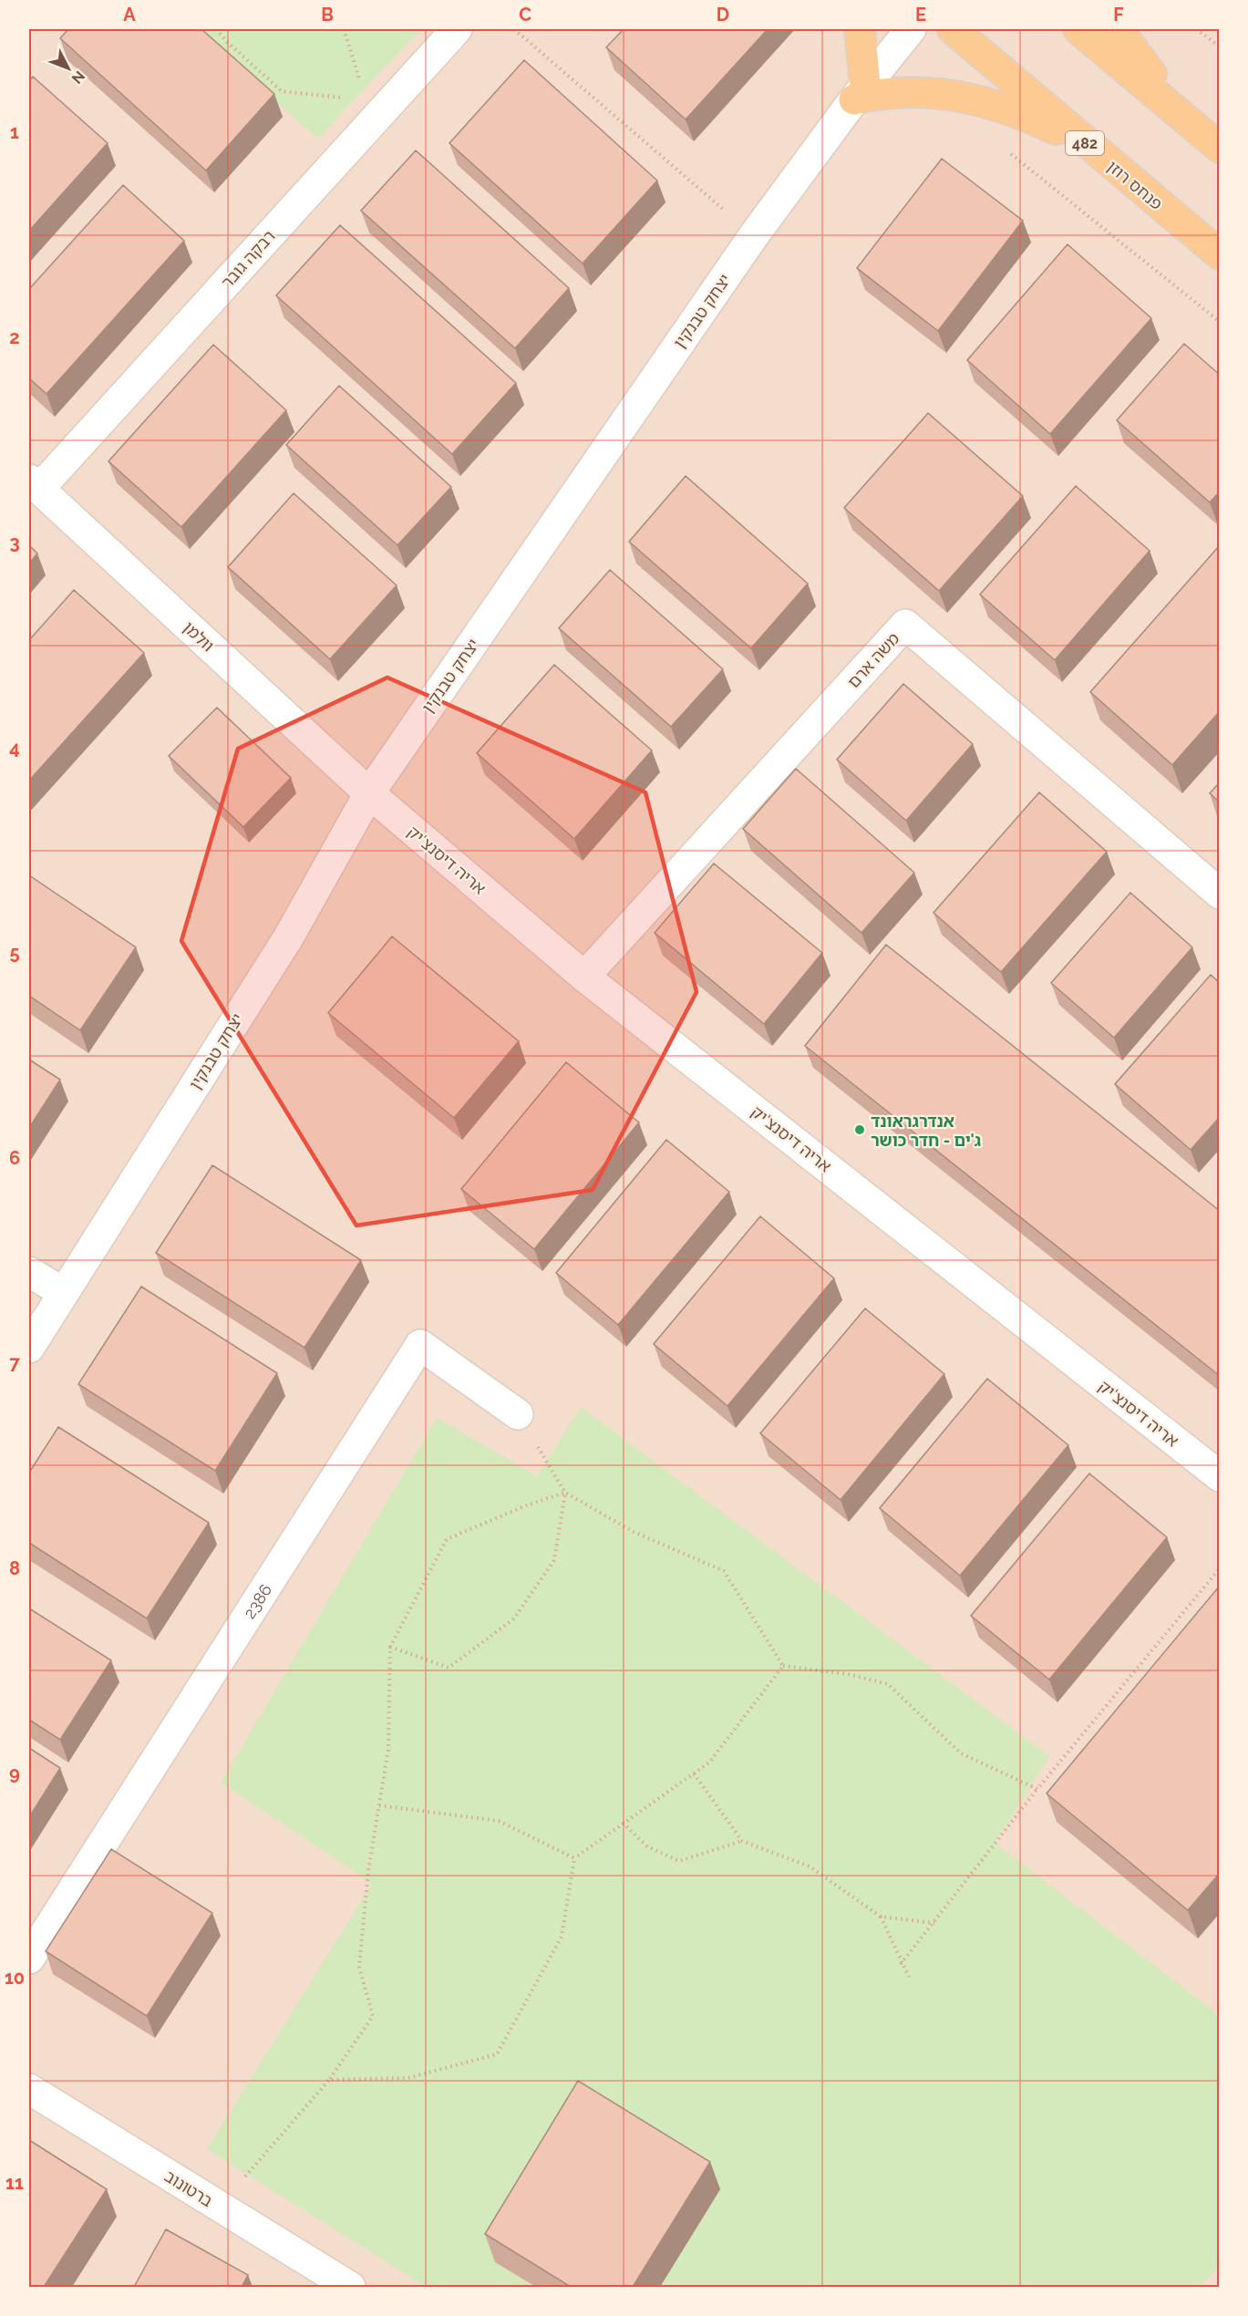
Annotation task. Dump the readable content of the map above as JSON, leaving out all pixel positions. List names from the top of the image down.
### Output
{
  "streets": {
    "main road": ["482", "פנחס רוזן"],
    "street": [
      "רבקה גובר",
      "יצחק טבנקין",
      "וולמן",
      "משה ארם",
      "אריה דיסנצ'יק",
      "2386",
      "ברטונוב"
    ]
  },
  "crossings": [
    ["רבקה גובר", "וולמן"],
    ["יצחק טבנקין", "וולמן"],
    ["יצחק טבנקין", "אריה דיסנצ'יק"],
    ["וולמן", "אריה דיסנצ'יק"],
    ["משה ארם", "אריה דיסנצ'יק"]
  ],
  "places": ["אנדרגראונד ג'ים - חדר כושר"],
  "north": "bottom right",
  "grid": {
    "columns": [
      "A",
      "B",
      "C",
      "D",
      "E",
      "F"
    ],
    "rows": [
      "1",
      "2",
      "3",
      "4",
      "5",
      "6",
      "7",
      "8",
      "9",
      "10",
      "11"
    ]
  }
}
